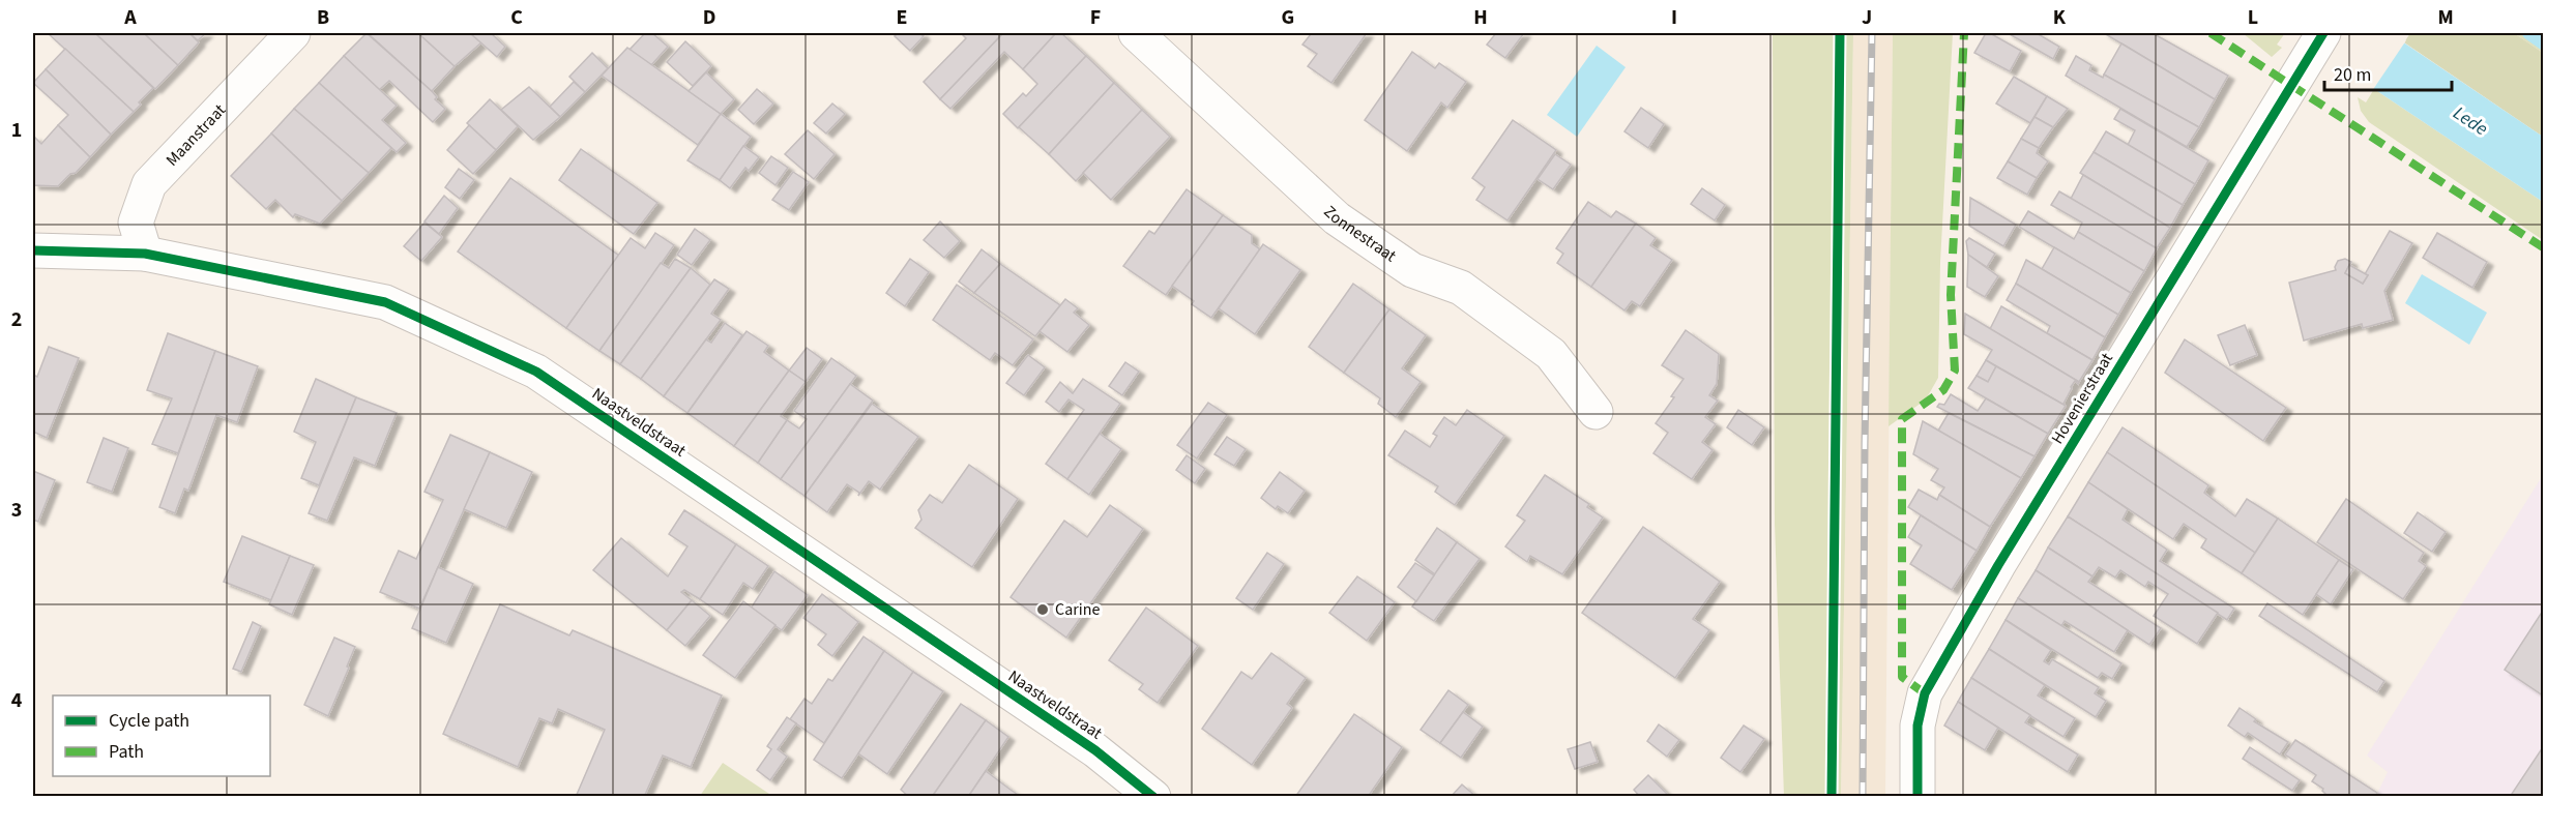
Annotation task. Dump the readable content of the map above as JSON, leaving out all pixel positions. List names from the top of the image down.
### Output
{
  "streets": {
    "street": [
      "Maanstraat",
      "Zonnestraat",
      "Hovenierstraat",
      "Naastveldstraat"
    ]
  },
  "crossings": [
    ["Maanstraat", "Naastveldstraat"]
  ],
  "water": ["Lede"],
  "places": ["Carine"],
  "legend": ["Cycle path", "Path"],
  "scale_bar": "20 m",
  "grid": {
    "columns": [
      "A",
      "B",
      "C",
      "D",
      "E",
      "F",
      "G",
      "H",
      "I",
      "J",
      "K",
      "L",
      "M"
    ],
    "rows": [
      "1",
      "2",
      "3",
      "4"
    ]
  }
}
